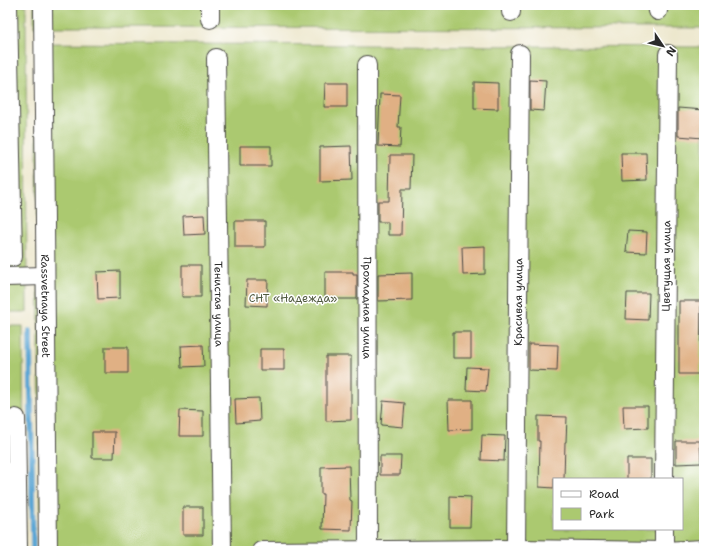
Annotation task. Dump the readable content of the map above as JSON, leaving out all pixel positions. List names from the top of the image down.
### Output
{
  "streets": {
    "street": [
      "Цветущая улица",
      "Красивая улица",
      "Тенистая улица",
      "Rassvetnaya Street",
      "Прохладная улица"
    ]
  },
  "parks": ["СНТ «Надежда»"],
  "legend": ["Road", "Park"],
  "north": "bottom right"
}
